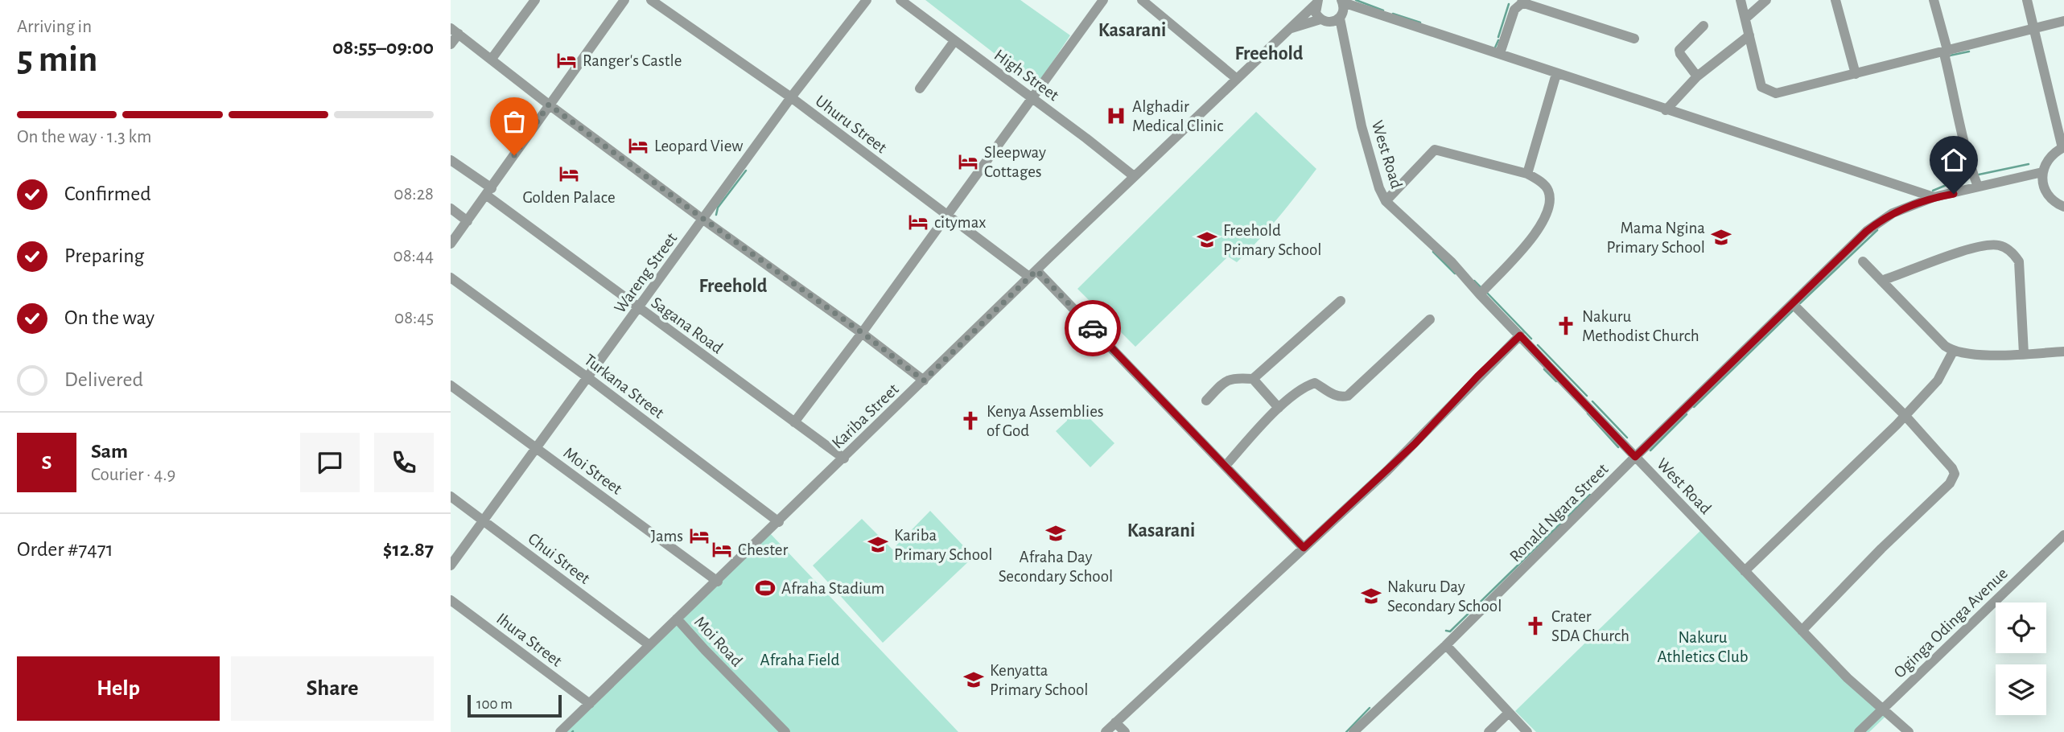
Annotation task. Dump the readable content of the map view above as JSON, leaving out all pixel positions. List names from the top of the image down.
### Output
{
  "streets": {
    "street": [
      "High Street",
      "Uhuru Street",
      "West Road",
      "Wareng Street",
      "Sagana Road",
      "Turkana Street",
      "Kariba Street",
      "Moi Street",
      "Ronald Ngara Street",
      "Chui Street",
      "Oginga Odinga Avenue",
      "Ihura Street",
      "Moi Road"
    ]
  },
  "crossings": [
    ["High Street", "Kariba Street"],
    ["Uhuru Street", "Wareng Street"],
    ["Uhuru Street", "Kariba Street"],
    ["West Road", "Kariba Street"],
    ["West Road", "Ronald Ngara Street"],
    ["West Road", "Oginga Odinga Avenue"],
    ["Wareng Street", "Sagana Road"],
    ["Wareng Street", "Turkana Street"],
    ["Wareng Street", "Moi Street"],
    ["Wareng Street", "Chui Street"],
    ["Sagana Road", "Kariba Street"],
    ["Turkana Street", "Kariba Street"],
    ["Kariba Street", "Moi Street"],
    ["Kariba Street", "Chui Street"],
    ["Kariba Street", "Ihura Street"],
    ["Kariba Street", "Moi Road"]
  ],
  "districts": [
    "Kasarani",
    "Freehold",
    "Freehold",
    "Kasarani"
  ],
  "parks": ["Nakuru Athletics Club", "Afraha Field"],
  "places": {
    "hotel": [
      "Ranger's Castle",
      "Leopard View",
      "Sleepway Cottages",
      "Golden Palace",
      "citymax",
      "Jams",
      "Chester"
    ],
    "hospital": ["Alghadir Medical Clinic"],
    "school or university": [
      "Mama Ngina Primary School",
      "Freehold Primary School",
      "Afraha Day Secondary School",
      "Kariba Primary School",
      "Nakuru Day Secondary School",
      "Kenyatta Primary School"
    ],
    "church": ["Nakuru Methodist Church", "Kenya Assemblies of God", "Crater SDA Church"],
    "sports": ["Afraha Stadium"]
  },
  "scale_bar": "100 m",
  "page": {
    "heading": ["5 min", "Arriving in", "08:55–09:00"],
    "panel": [
      "Sam",
      "Courier · 4.9",
      "Order #7471",
      "$12.87"
    ],
    "bar": "On the way · 1.3 km",
    "list": [
      ["Confirmed", "08:28"],
      ["Preparing", "08:44"],
      ["On the way", "08:45"],
      "Delivered"
    ],
    "round": "S",
    "buttons": ["Help", "Share"],
    "scale": "100 m"
  }
}
